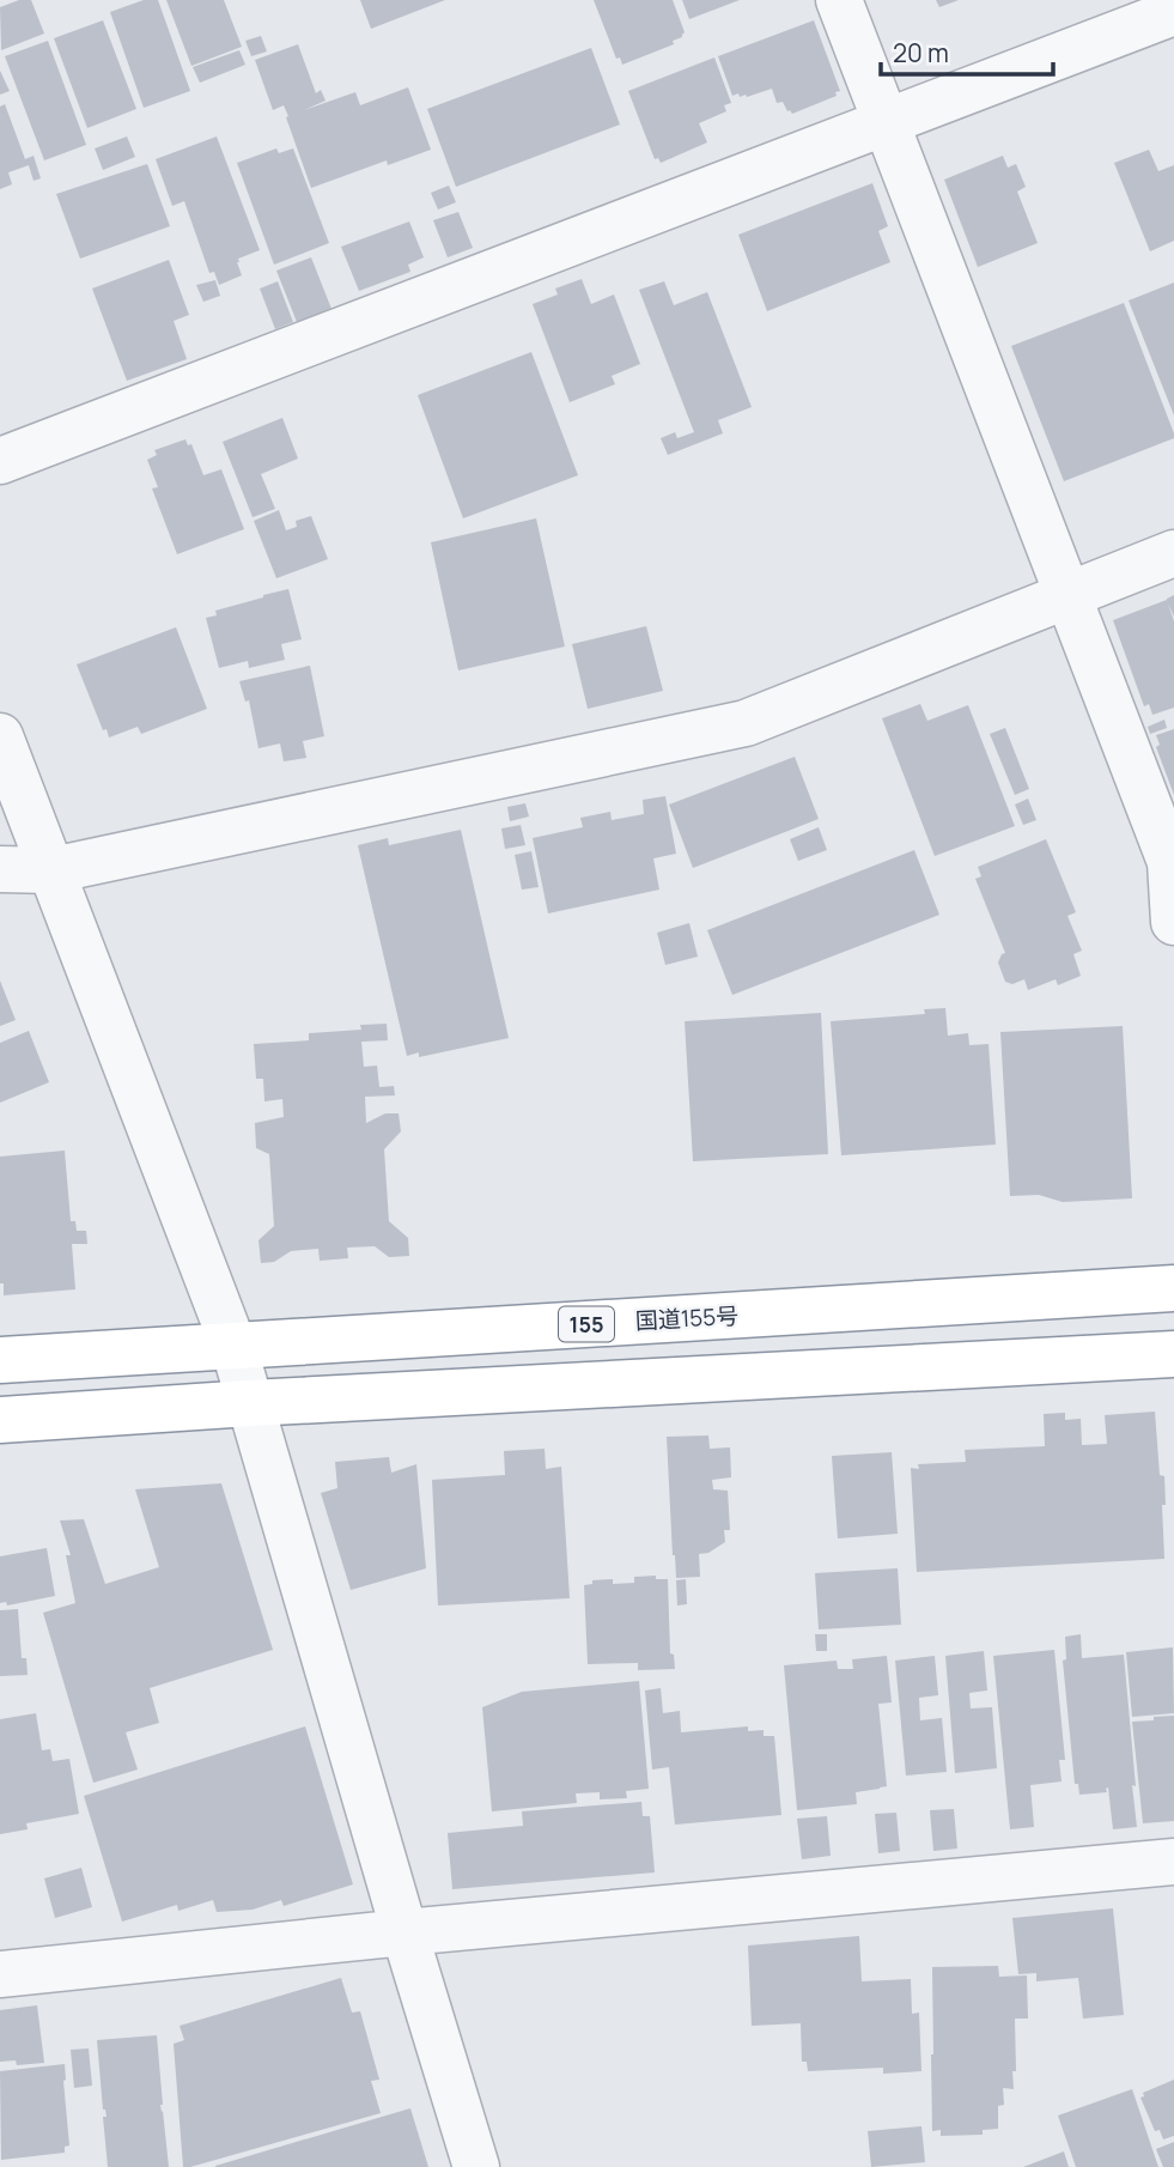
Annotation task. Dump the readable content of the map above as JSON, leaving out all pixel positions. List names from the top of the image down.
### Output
{
  "streets": {
    "highway": ["国道155号", "155"]
  },
  "scale_bar": "20 m"
}
